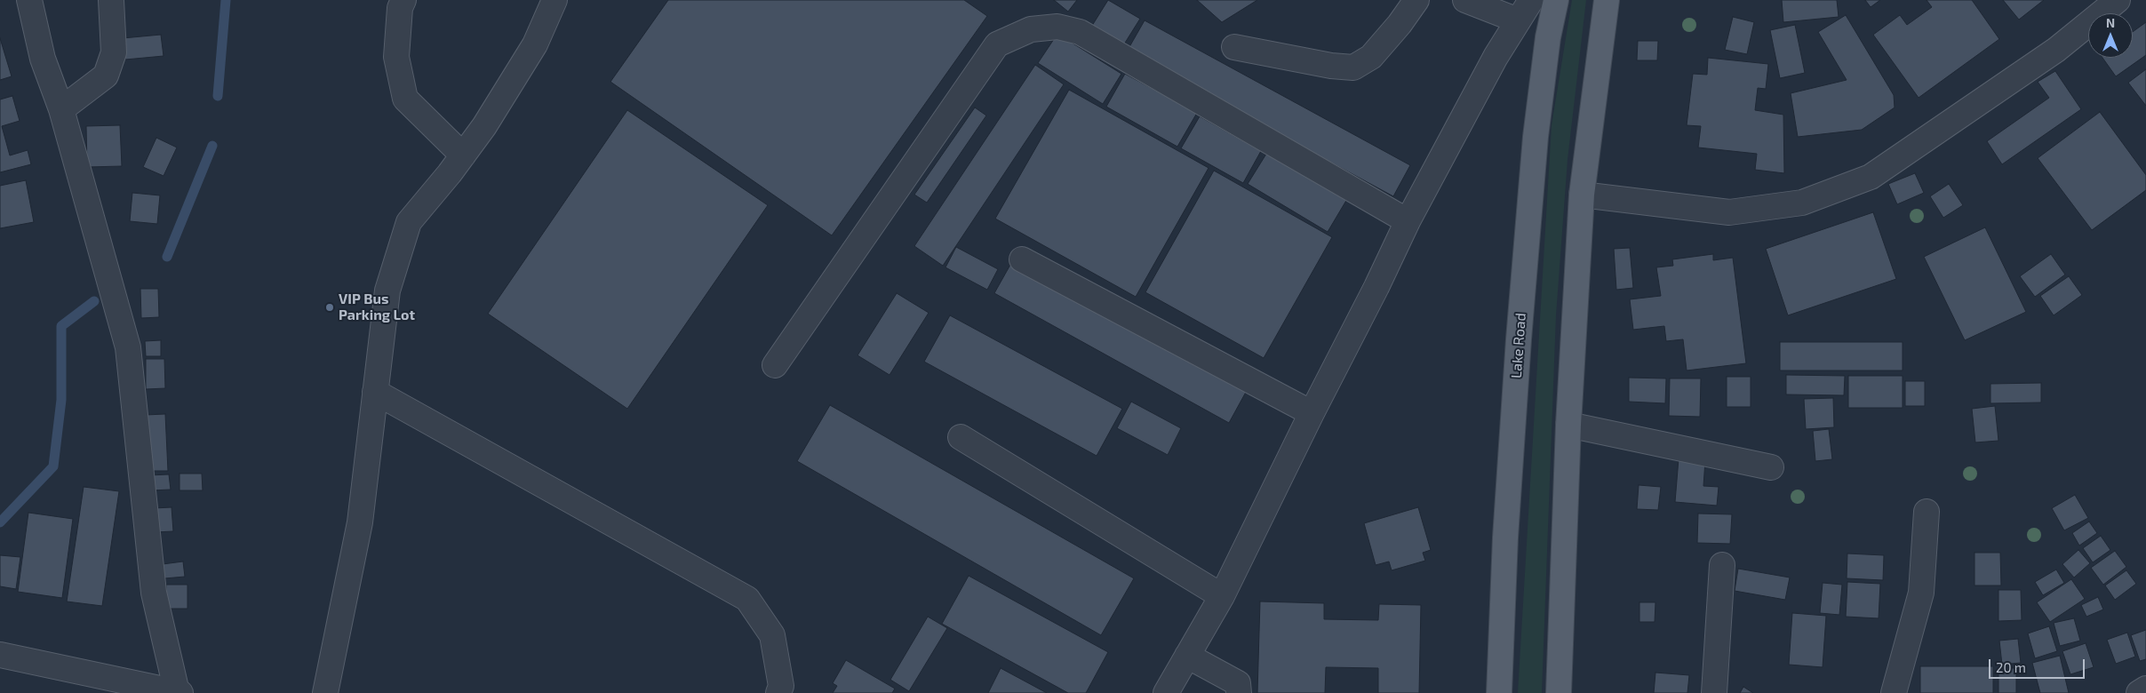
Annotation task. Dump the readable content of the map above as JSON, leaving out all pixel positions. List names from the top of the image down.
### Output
{
  "streets": {
    "main road": ["Lake Road"]
  },
  "places": ["VIP Bus Parking Lot"],
  "scale_bar": "20 m",
  "north": "top"
}
